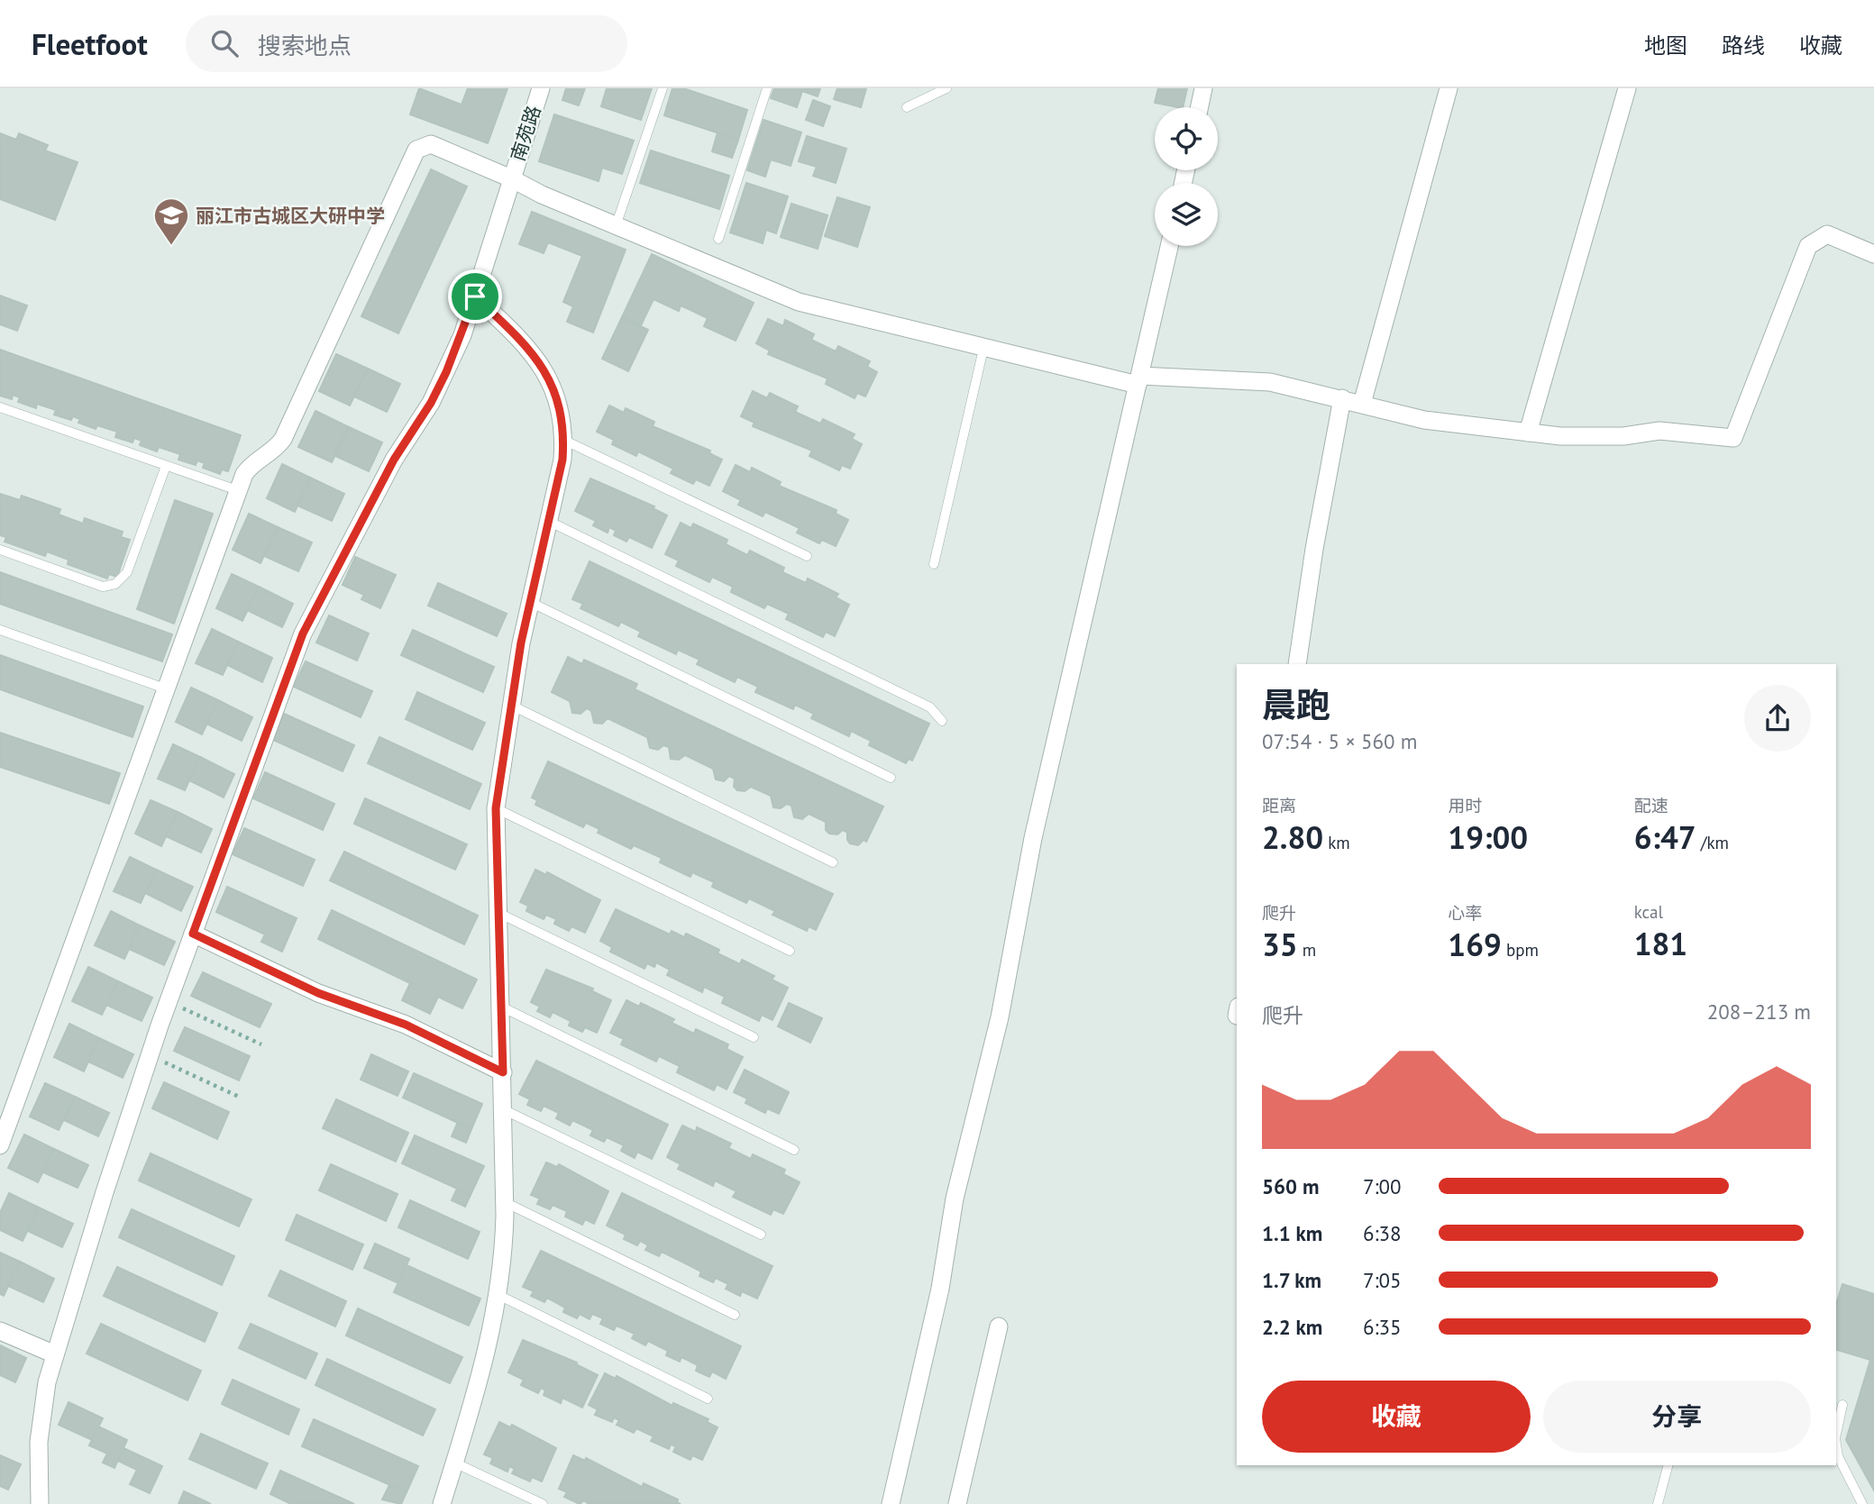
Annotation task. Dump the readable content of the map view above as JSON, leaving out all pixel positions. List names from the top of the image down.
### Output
{
  "streets": {
    "street": ["南苑路"]
  },
  "places": {
    "school or university": ["丽江市古城区大研中学"]
  },
  "page": {
    "header": "Fleetfoot",
    "search": "搜索地点",
    "nav": ["地图", "路线", "收藏"],
    "heading": ["晨跑", "07:54 · 5 × 560 m"],
    "stats": [
      ["距离", "2.80 km"],
      ["用时", "19:00"],
      ["配速", "6:47 /km"],
      ["爬升", "35 m"],
      ["心率", "169 bpm"],
      ["kcal", "181"]
    ],
    "chart": ["爬升", "208–213 m"],
    "list": [
      {
        "name": "560 m",
        "note": "7:00"
      },
      {
        "name": "1.1 km",
        "note": "6:38"
      },
      {
        "name": "1.7 km",
        "note": "7:05"
      },
      {
        "name": "2.2 km",
        "note": "6:35"
      }
    ],
    "buttons": ["收藏", "分享"]
  }
}
